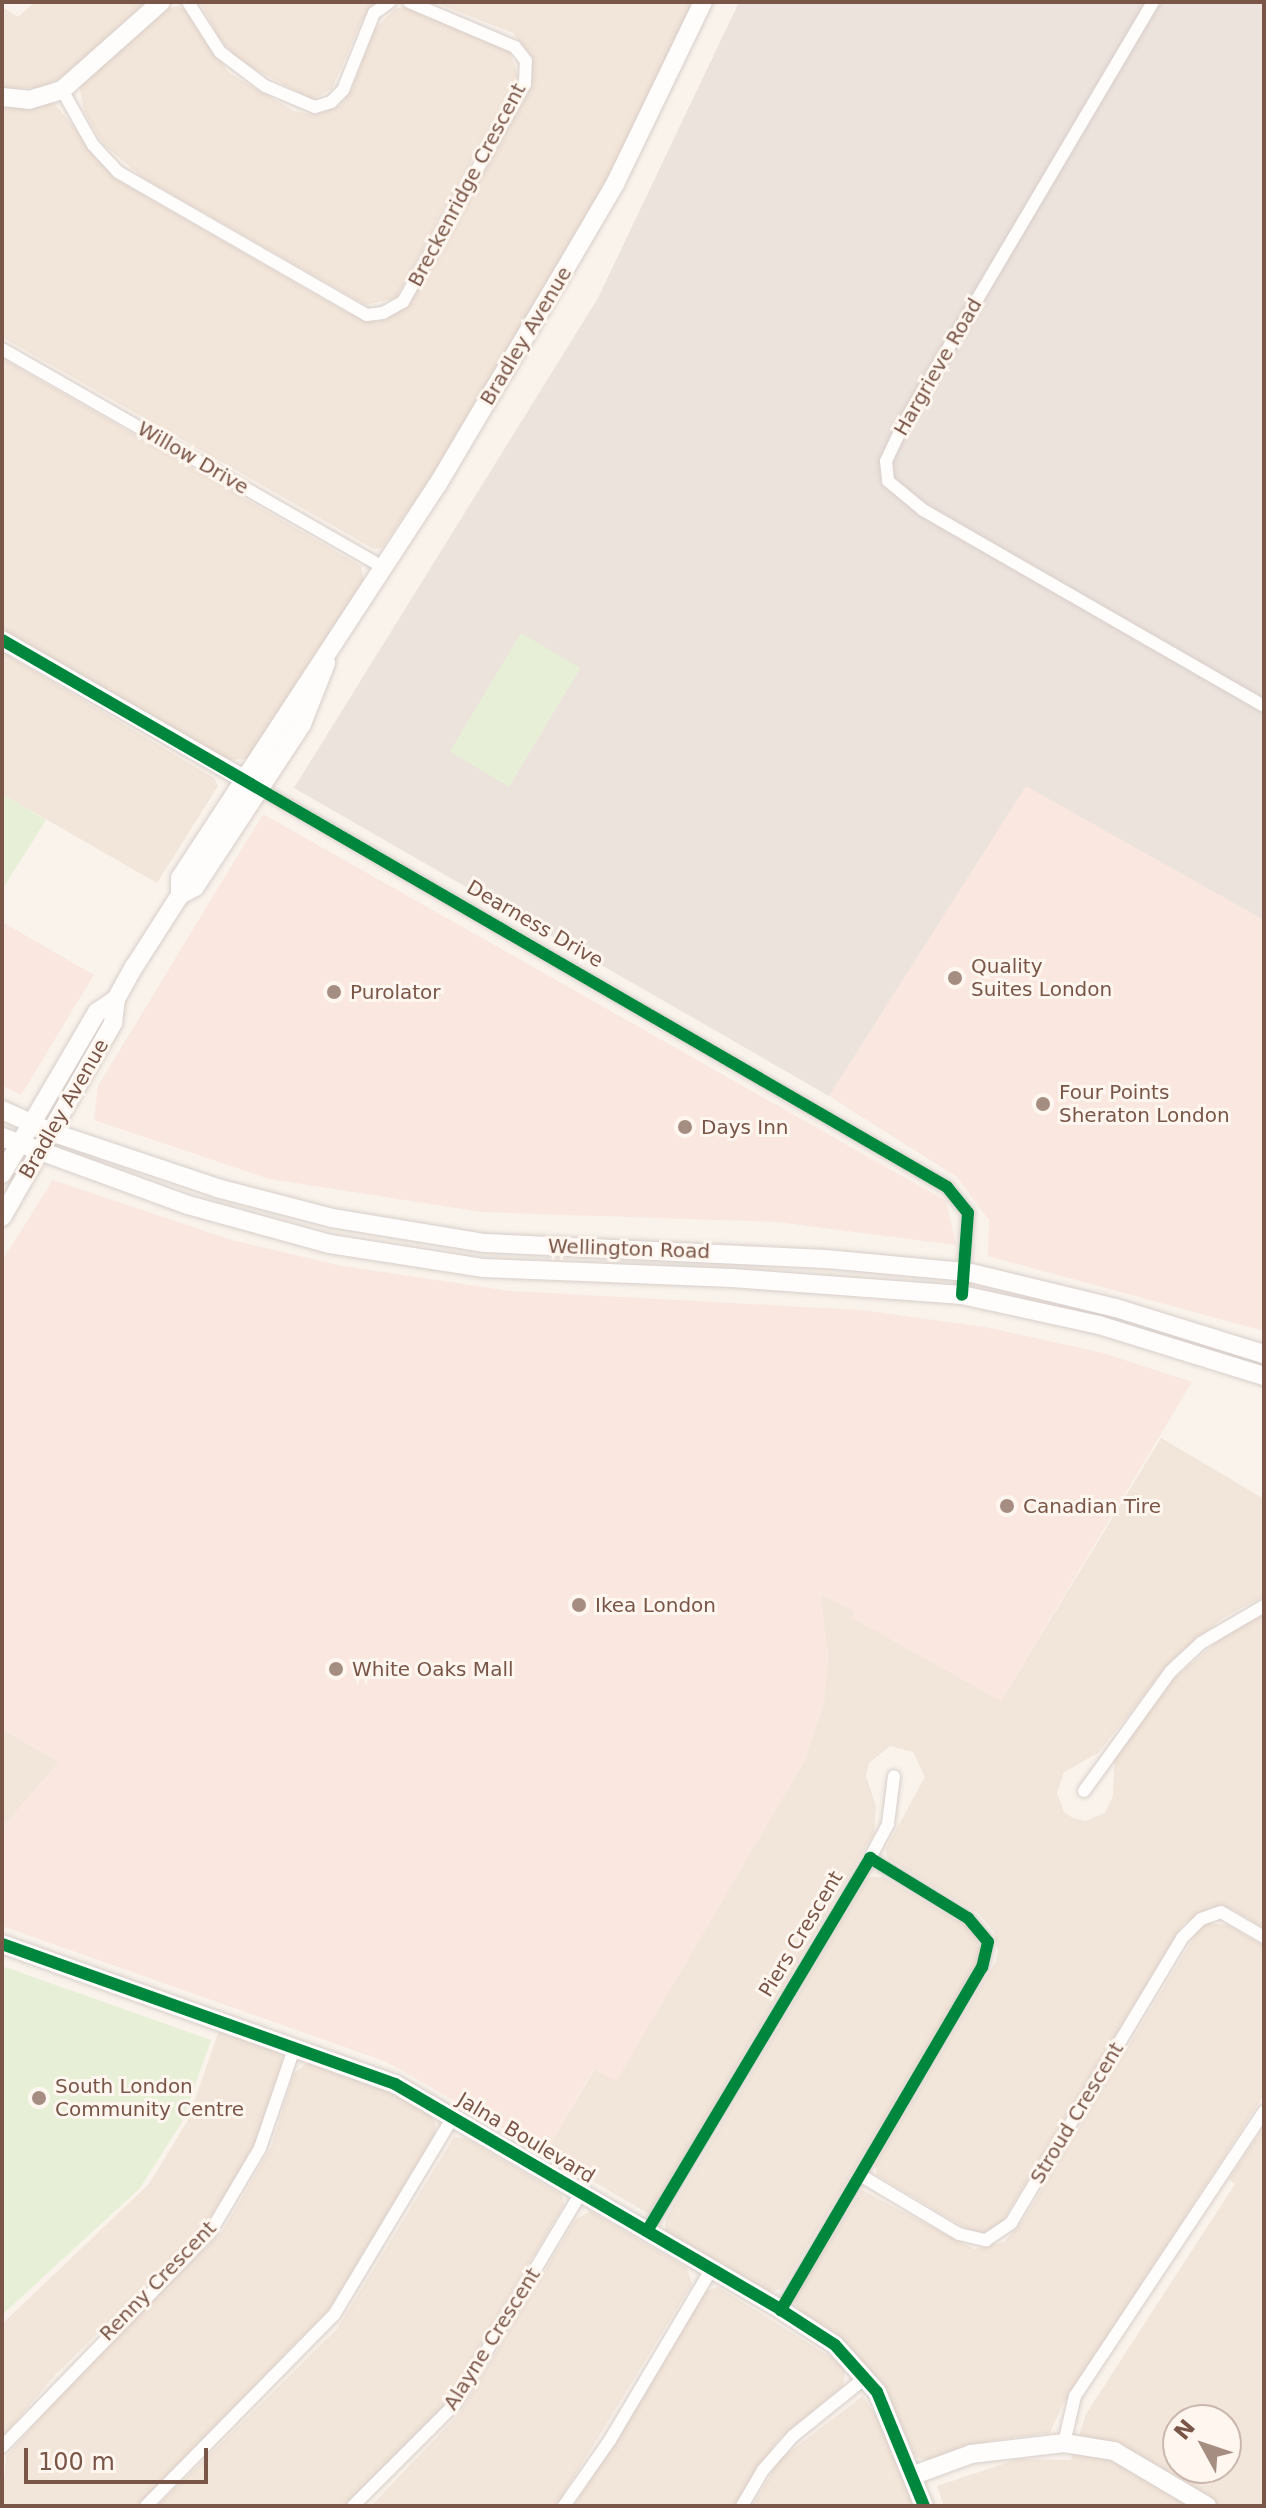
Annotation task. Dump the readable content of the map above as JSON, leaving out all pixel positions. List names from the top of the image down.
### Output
{
  "streets": {
    "main road": [
      "Bradley Avenue",
      "Dearness Drive",
      "Wellington Road",
      "Jalna Boulevard"
    ],
    "street": [
      "Breckenridge Crescent",
      "Hargrieve Road",
      "Willow Drive",
      "Piers Crescent",
      "Stroud Crescent",
      "Renny Crescent",
      "Alayne Crescent"
    ]
  },
  "crossings": [
    ["Bradley Avenue", "Willow Drive"],
    ["Bradley Avenue", "Dearness Drive"],
    ["Bradley Avenue", "Wellington Road"],
    ["Dearness Drive", "Wellington Road"],
    ["Piers Crescent", "Jalna Boulevard"],
    ["Jalna Boulevard", "Renny Crescent"],
    ["Jalna Boulevard", "Alayne Crescent"]
  ],
  "places": [
    "Quality Suites London",
    "Purolator",
    "Four Points Sheraton London",
    "Days Inn",
    "Canadian Tire",
    "Ikea London",
    "White Oaks Mall",
    "South London Community Centre"
  ],
  "scale_bar": "100 m",
  "north": "top left"
}
